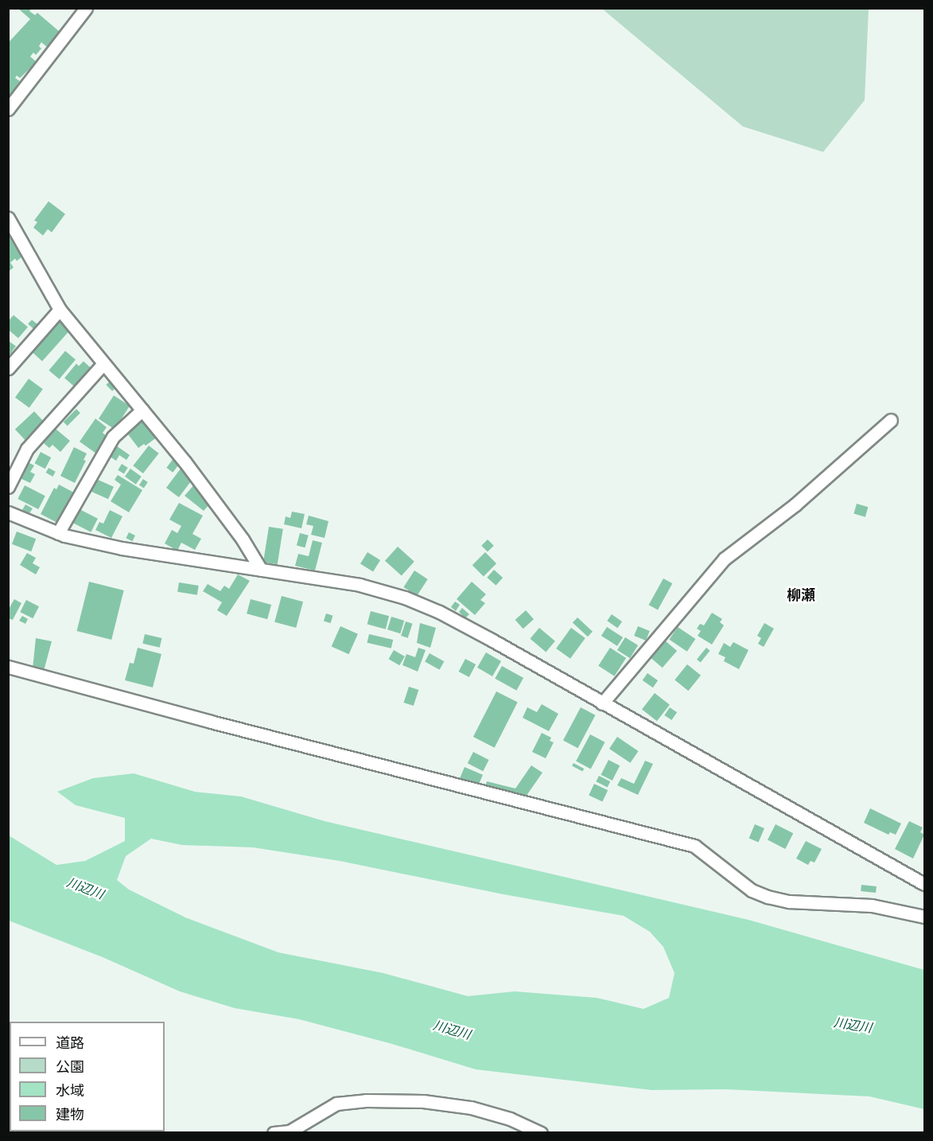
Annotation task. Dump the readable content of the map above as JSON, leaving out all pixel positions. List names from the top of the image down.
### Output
{
  "districts": ["柳瀬"],
  "water": ["川辺川"],
  "legend": [
    "道路",
    "公園",
    "水域",
    "建物"
  ]
}
